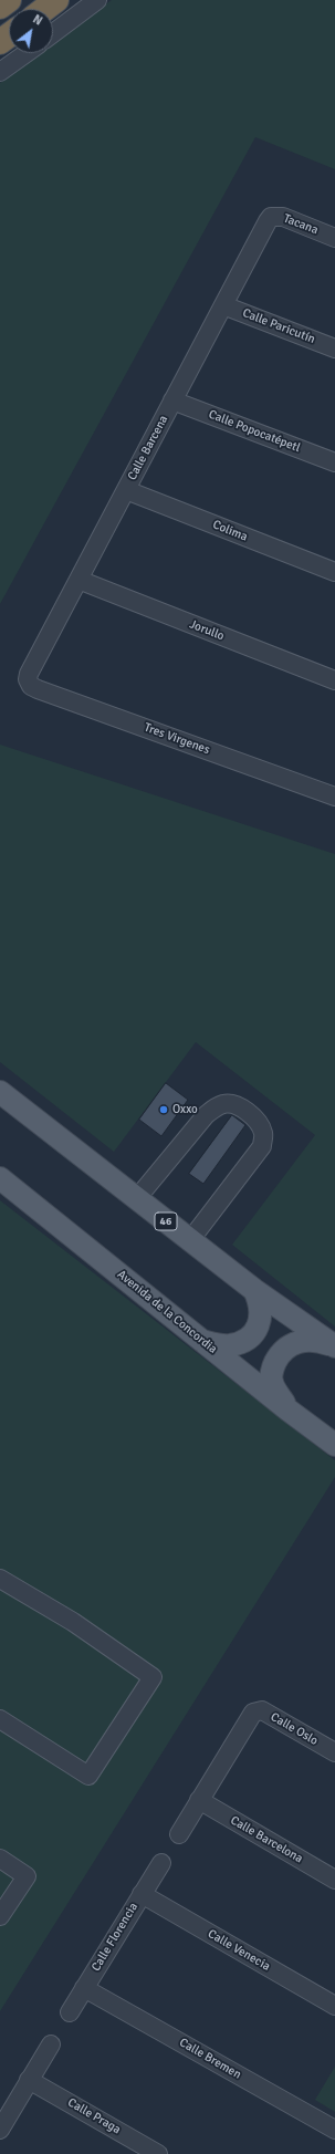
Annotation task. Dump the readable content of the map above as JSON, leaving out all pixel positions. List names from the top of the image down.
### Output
{
  "streets": {
    "main road": ["46", "Avenida de la Concordia"],
    "street": [
      "Tacana",
      "Calle Paricutín",
      "Calle Popocatépetl",
      "Calle Barcena",
      "Colima",
      "Jorullo",
      "Tres Virgenes",
      "Calle Oslo",
      "Calle Barcelona",
      "Calle Florencia",
      "Calle Venecia",
      "Calle Bremen",
      "Calle Praga"
    ]
  },
  "crossings": [
    ["Tacana", "Calle Barcena"],
    ["Calle Paricutín", "Calle Barcena"],
    ["Calle Popocatépetl", "Calle Barcena"],
    ["Calle Barcena", "Colima"],
    ["Calle Barcena", "Jorullo"],
    ["Calle Barcena", "Tres Virgenes"],
    ["Calle Oslo", "Calle Barcelona"],
    ["Calle Florencia", "Calle Venecia"],
    ["Calle Florencia", "Calle Bremen"]
  ],
  "places": ["Oxxo"],
  "north": "top right"
}
